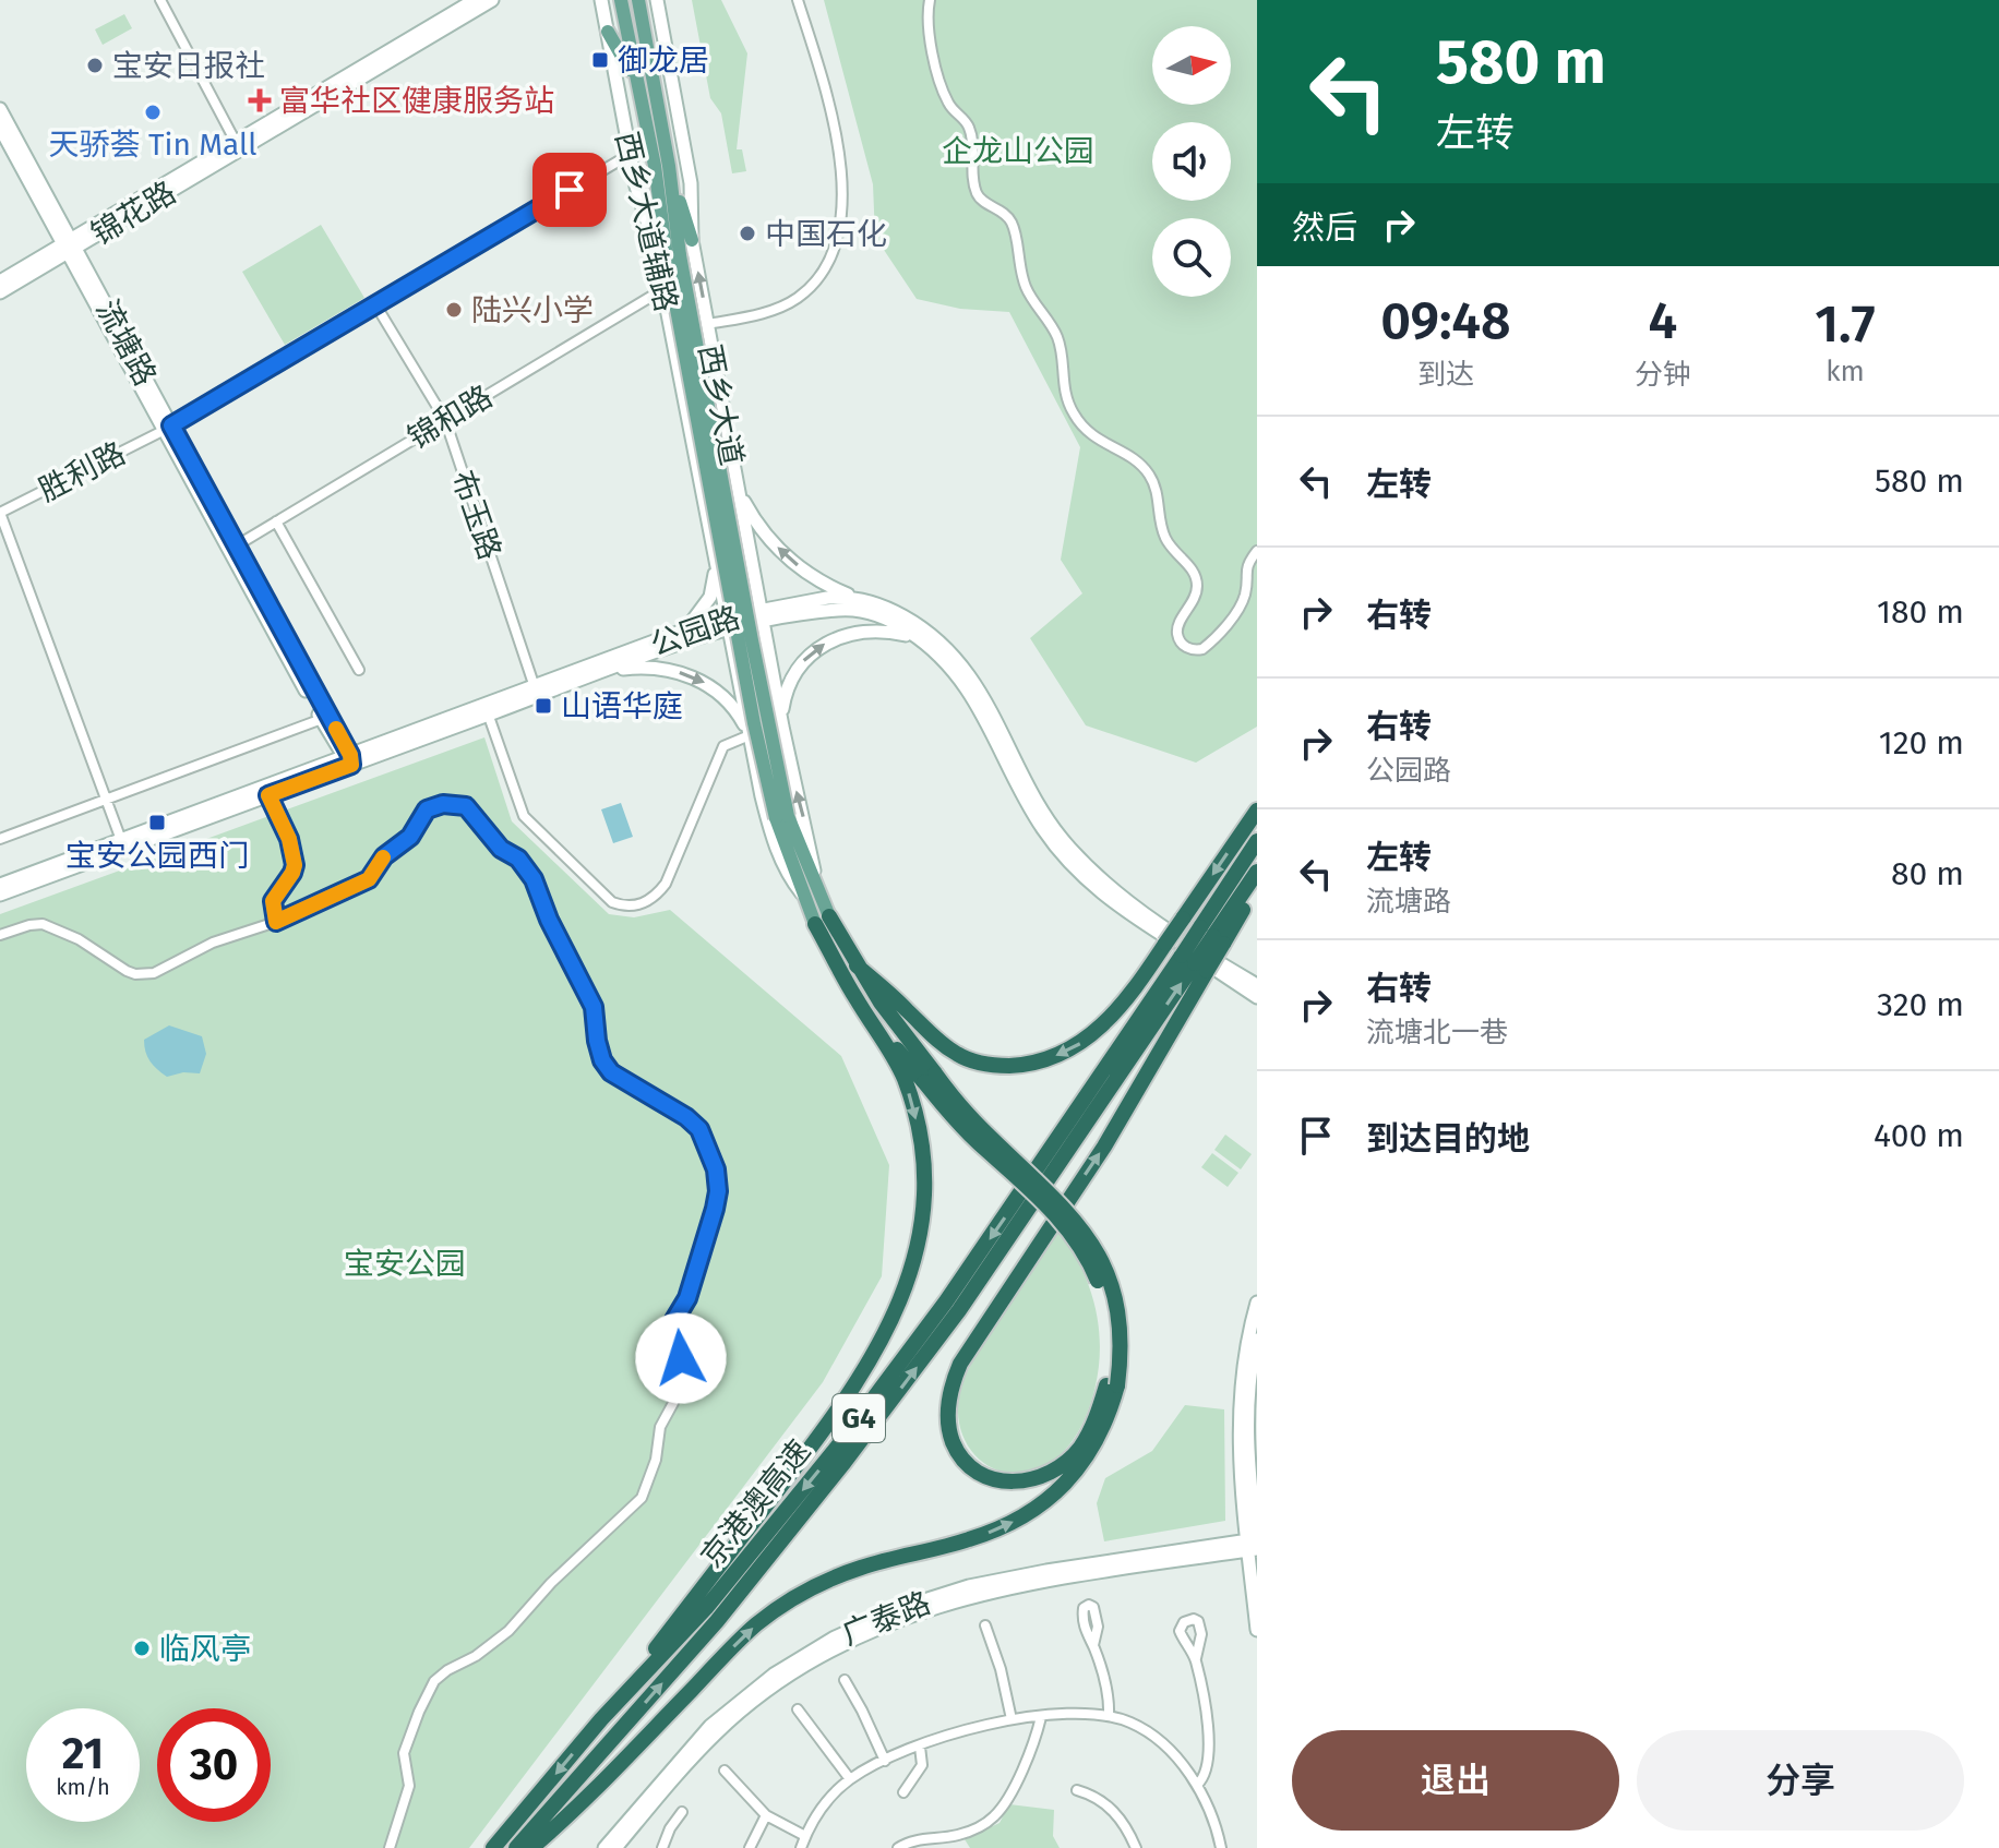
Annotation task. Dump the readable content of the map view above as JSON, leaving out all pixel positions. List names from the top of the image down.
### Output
{
  "streets": {
    "highway": ["G4", "京港澳高速"],
    "main road": [
      "锦花路",
      "西乡大道辅路",
      "流塘路",
      "西乡大道",
      "公园路",
      "广泰路"
    ],
    "street": ["锦和路", "胜利路", "布玉路"]
  },
  "crossings": [
    ["锦花路", "流塘路"],
    ["西乡大道辅路", "西乡大道"],
    ["西乡大道辅路", "锦和路"],
    ["西乡大道辅路", "胜利路"],
    ["西乡大道辅路", "公园路"],
    ["流塘路", "锦和路"],
    ["流塘路", "胜利路"],
    ["流塘路", "公园路"],
    ["锦和路", "布玉路"],
    ["胜利路", "布玉路"],
    ["布玉路", "公园路"],
    ["G4", "京港澳高速"]
  ],
  "parks": ["企龙山公园", "宝安公园"],
  "places": {
    "transit": ["御龙居", "山语华庭", "宝安公园西门"],
    "other": [
      "宝安日报社",
      "天骄荟 Tin Mall",
      "中国石化",
      "陆兴小学",
      "临风亭"
    ],
    "health": ["富华社区健康服务站"]
  },
  "north": "right",
  "page": {
    "turn": ["580 m", "左转"],
    "then": "然后",
    "eta": [
      "09:48",
      "到达",
      "4",
      "分钟",
      "1.7",
      "km"
    ],
    "list": [
      {
        "name": "左转",
        "value": "580 m"
      },
      {
        "name": "右转",
        "value": "180 m"
      },
      {
        "name": "右转",
        "note": "公园路",
        "value": "120 m"
      },
      {
        "name": "左转",
        "note": "流塘路",
        "value": "80 m"
      },
      {
        "name": "右转",
        "note": "流塘北一巷",
        "value": "320 m"
      },
      {
        "name": "到达目的地",
        "value": "400 m"
      }
    ],
    "speed": "21 km/h",
    "limit": "30",
    "buttons": ["退出", "分享"]
  }
}
